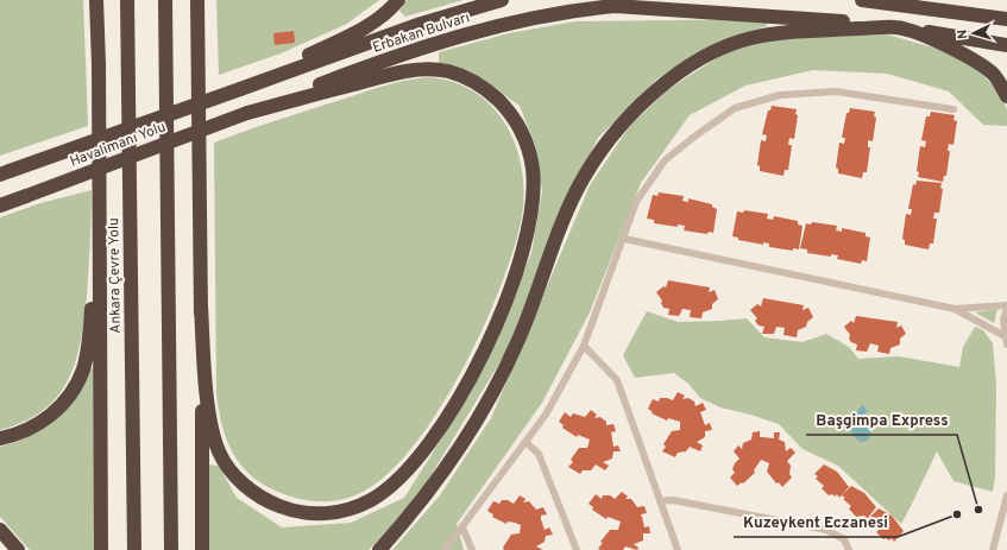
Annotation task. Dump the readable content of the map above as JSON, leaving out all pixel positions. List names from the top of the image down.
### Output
{
  "streets": {
    "highway": ["Erbakan Bulvarı", "Havalimanı Yolu", "Ankara Çevre Yolu"]
  },
  "crossings": [
    ["Erbakan Bulvarı", "Havalimanı Yolu"]
  ],
  "places": ["Başgimpa Express", "Kuzeykent Eczanesi"],
  "north": "left"
}
